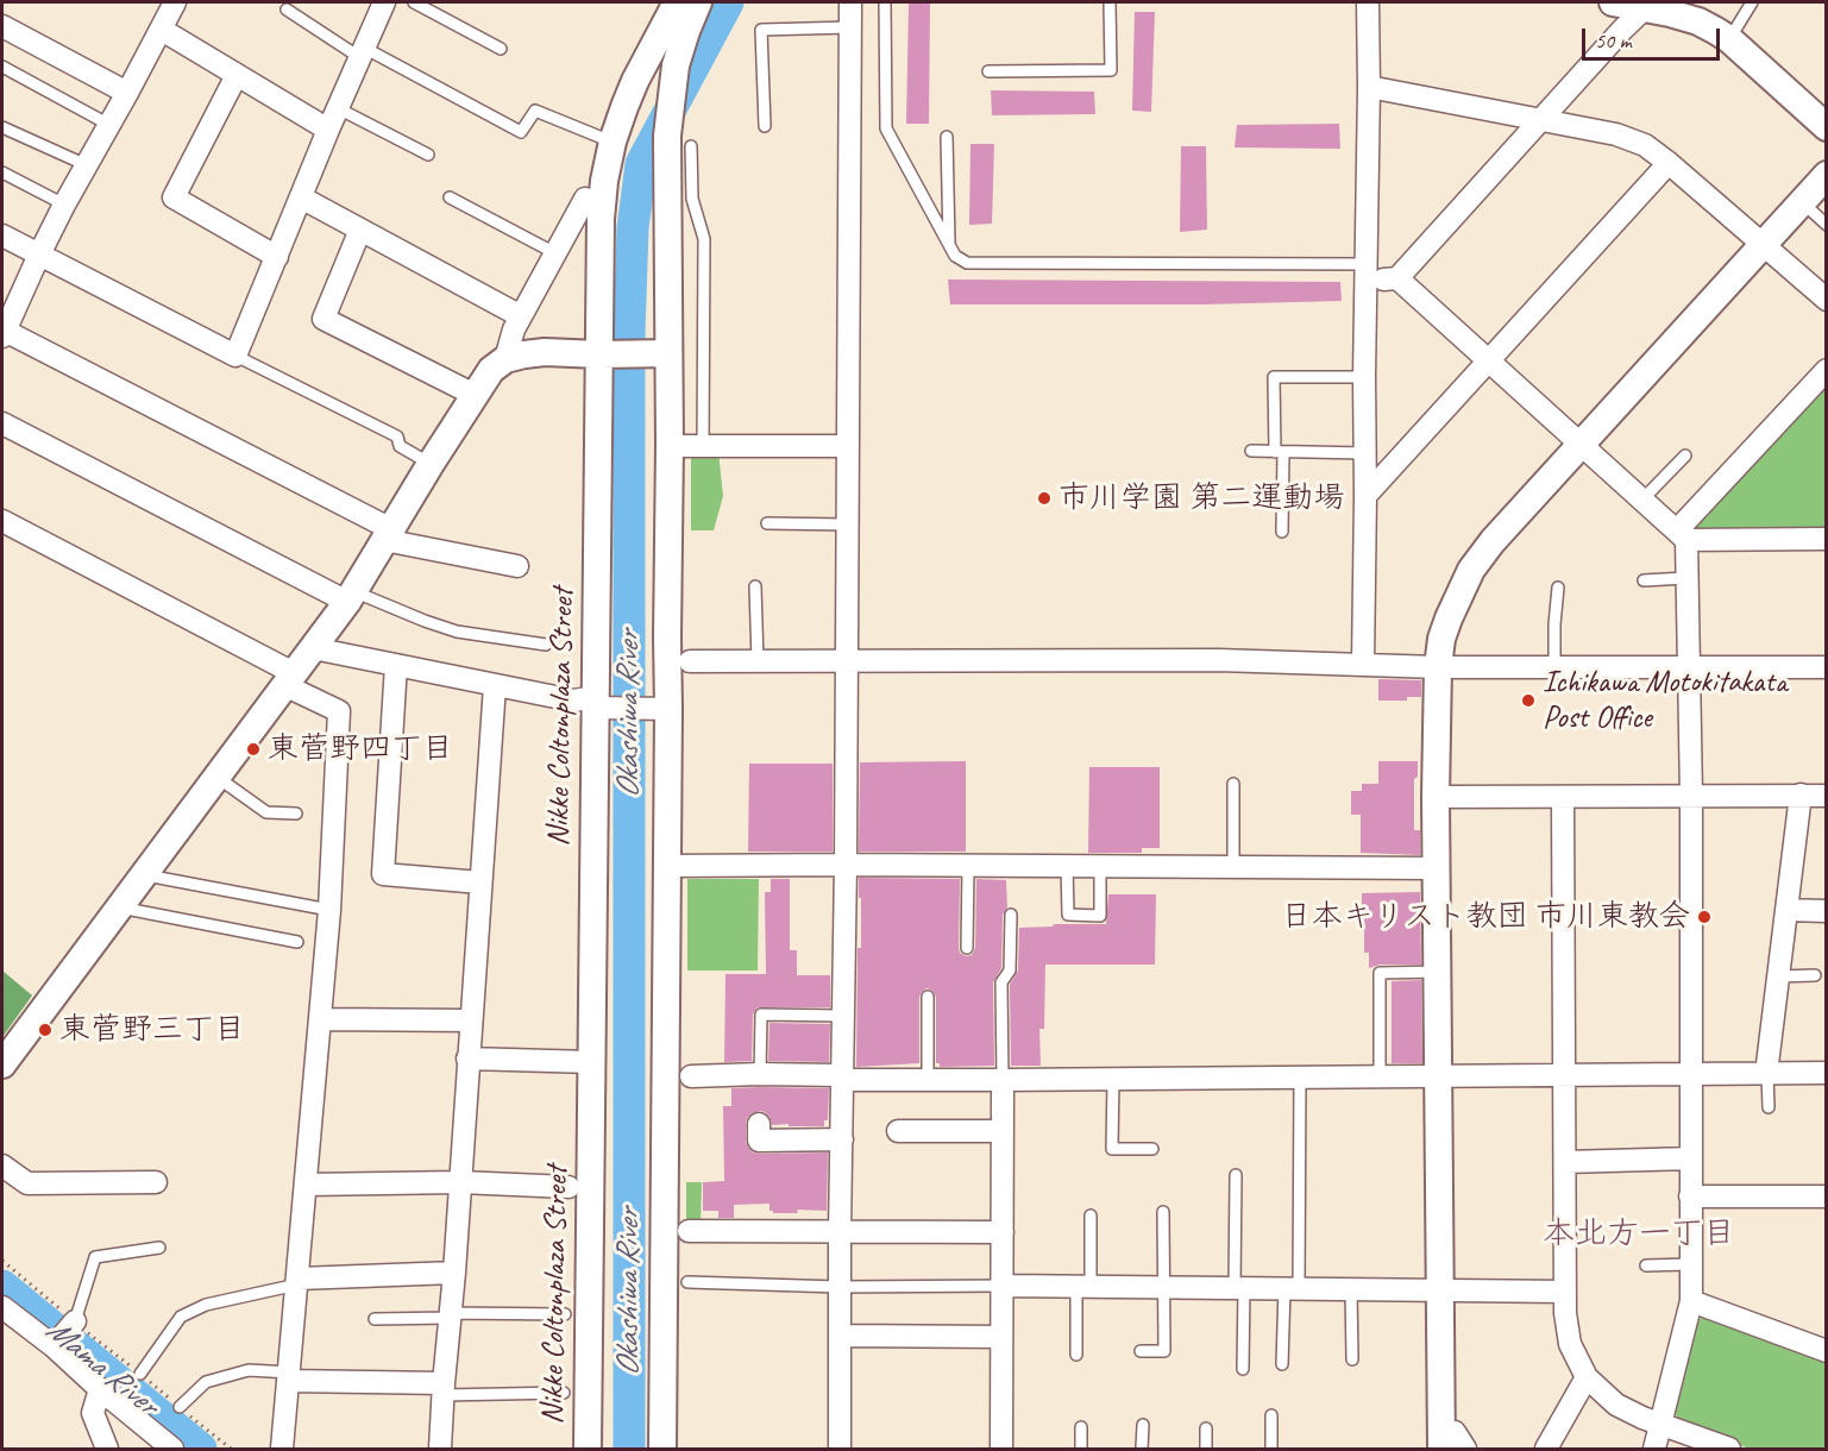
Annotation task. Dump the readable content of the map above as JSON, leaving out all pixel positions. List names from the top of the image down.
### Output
{
  "streets": {
    "street": ["Nikke Coltonplaza Street"]
  },
  "districts": ["本北方一丁目"],
  "water": ["Okashiwa River", "Mama River"],
  "places": [
    "市川学園 第二運動場",
    "Ichikawa Motokitakata Post Office",
    "東菅野四丁目",
    "日本キリスト教団 市川東教会",
    "東菅野三丁目"
  ],
  "scale_bar": "50 m"
}
